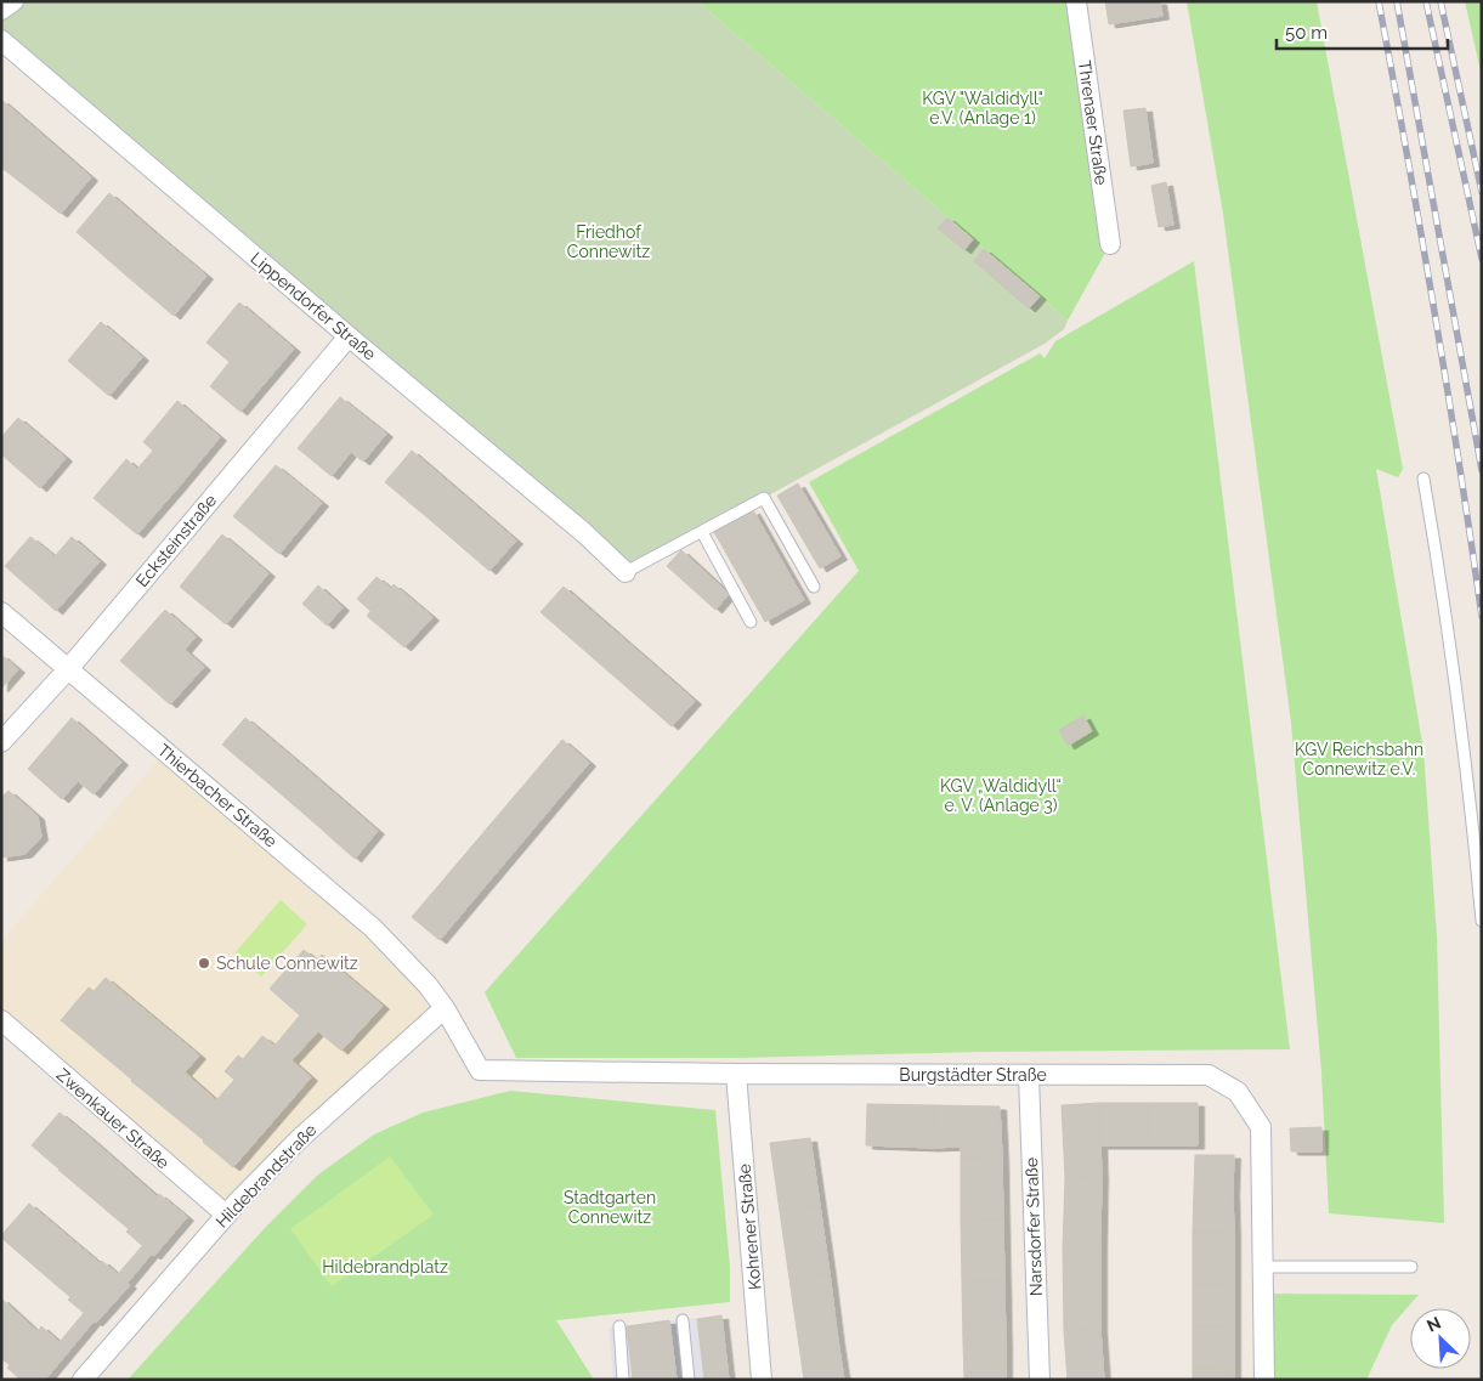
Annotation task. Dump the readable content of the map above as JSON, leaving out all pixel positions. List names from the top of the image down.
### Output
{
  "streets": {
    "street": [
      "Threnaer Straße",
      "Lippendorfer Straße",
      "Ecksteinstraße",
      "Thierbacher Straße",
      "Burgstädter Straße",
      "Zwenkauer Straße",
      "Hildebrandstraße",
      "Kohrener Straße",
      "Narsdorfer Straße"
    ]
  },
  "crossings": [
    ["Lippendorfer Straße", "Ecksteinstraße"],
    ["Ecksteinstraße", "Thierbacher Straße"],
    ["Thierbacher Straße", "Burgstädter Straße"],
    ["Thierbacher Straße", "Hildebrandstraße"],
    ["Burgstädter Straße", "Hildebrandstraße"],
    ["Burgstädter Straße", "Kohrener Straße"],
    ["Burgstädter Straße", "Narsdorfer Straße"],
    ["Zwenkauer Straße", "Hildebrandstraße"]
  ],
  "parks": [
    "KGV \"Waldidyll\" e.V. (Anlage 1)",
    "Friedhof Connewitz",
    "KGV Reichsbahn Connewitz e.V.",
    "KGV „Waldidyll“ e. V. (Anlage 3)",
    "Stadtgarten Connewitz",
    "Hildebrandplatz"
  ],
  "places": ["Schule Connewitz"],
  "scale_bar": "50 m",
  "north": "top left"
}
